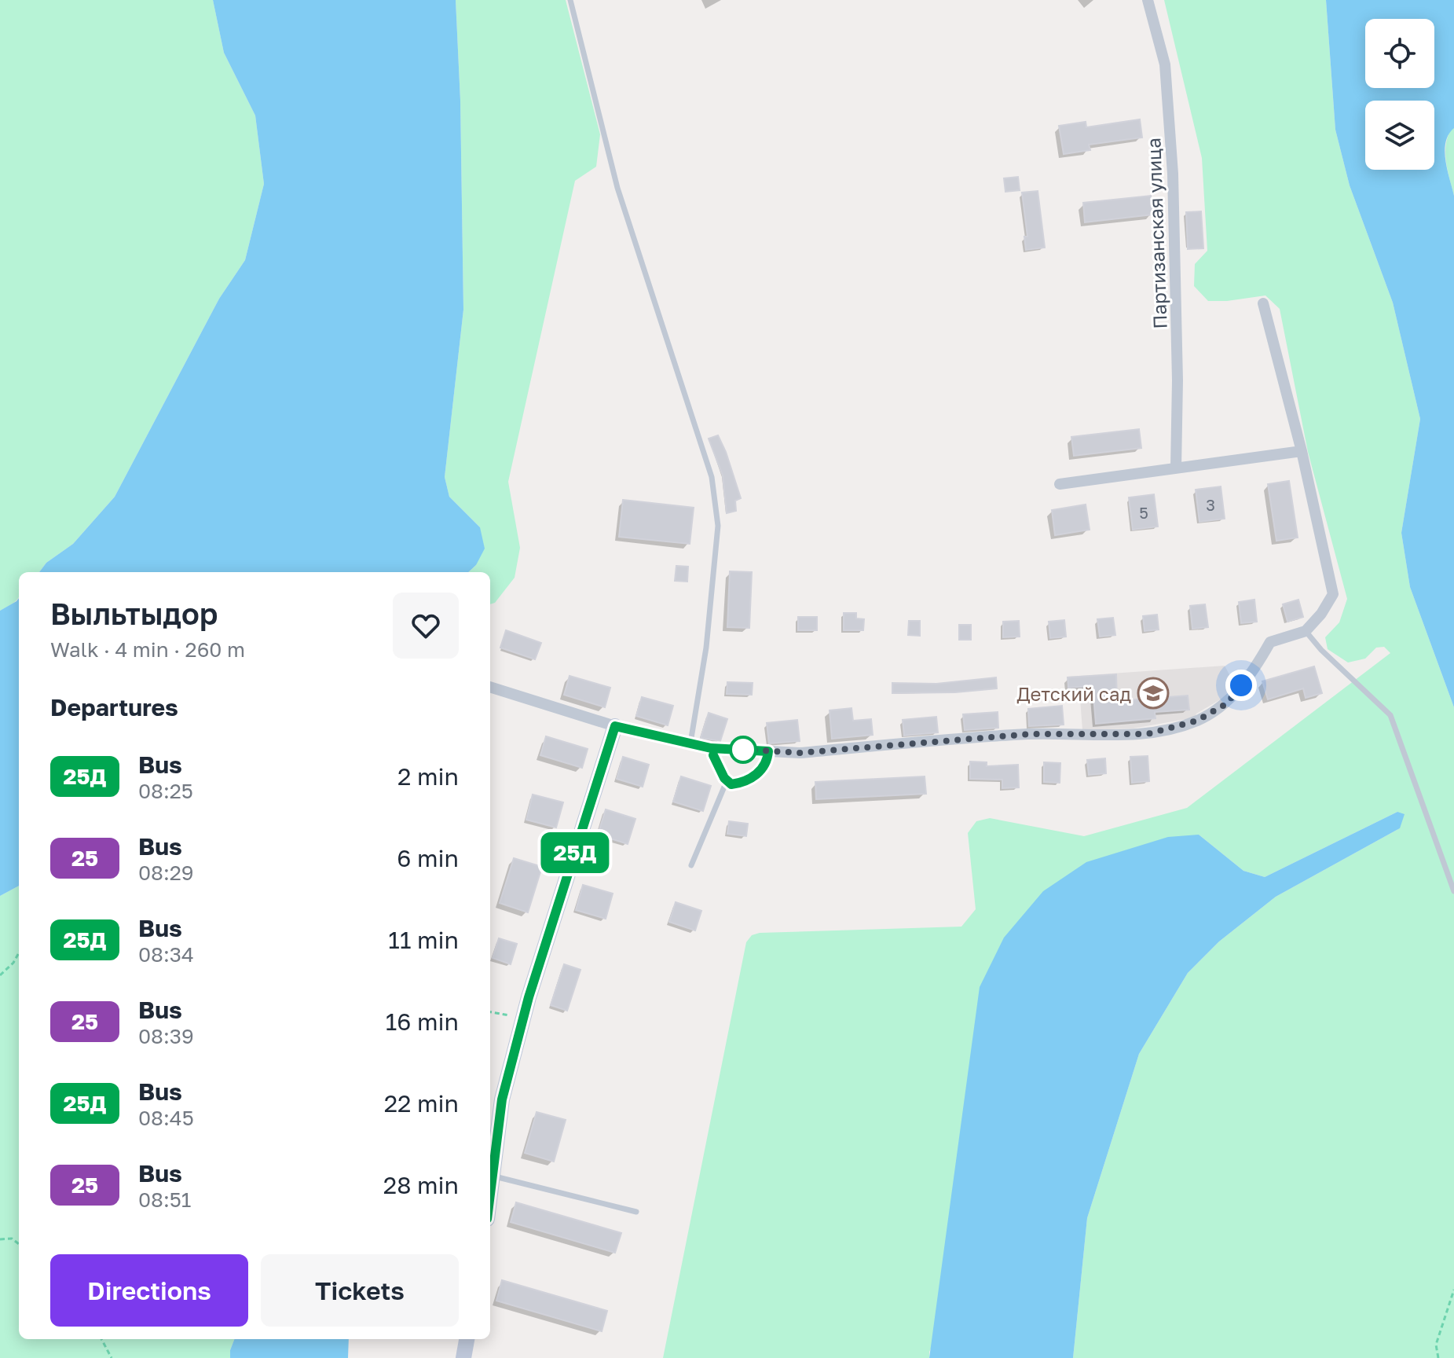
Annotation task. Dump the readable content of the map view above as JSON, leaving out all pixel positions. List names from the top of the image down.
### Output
{
  "streets": {
    "street": ["Партизанская улица"]
  },
  "places": {
    "school or university": ["Детский сад"]
  },
  "lines": ["bus line 25Д"],
  "house_numbers": ["3", "5"],
  "page": {
    "on_map": "25Д",
    "heading": [
      ["Выльтыдор", "Walk · 4 min · 260 m"],
      "Departures"
    ],
    "list": [
      {
        "mark": "25Д",
        "name": "Bus",
        "note": "08:25",
        "value": "2 min"
      },
      {
        "mark": "25",
        "name": "Bus",
        "note": "08:29",
        "value": "6 min"
      },
      {
        "mark": "25Д",
        "name": "Bus",
        "note": "08:34",
        "value": "11 min"
      },
      {
        "mark": "25",
        "name": "Bus",
        "note": "08:39",
        "value": "16 min"
      },
      {
        "mark": "25Д",
        "name": "Bus",
        "note": "08:45",
        "value": "22 min"
      },
      {
        "mark": "25",
        "name": "Bus",
        "note": "08:51",
        "value": "28 min"
      }
    ],
    "buttons": ["Directions", "Tickets"]
  }
}
